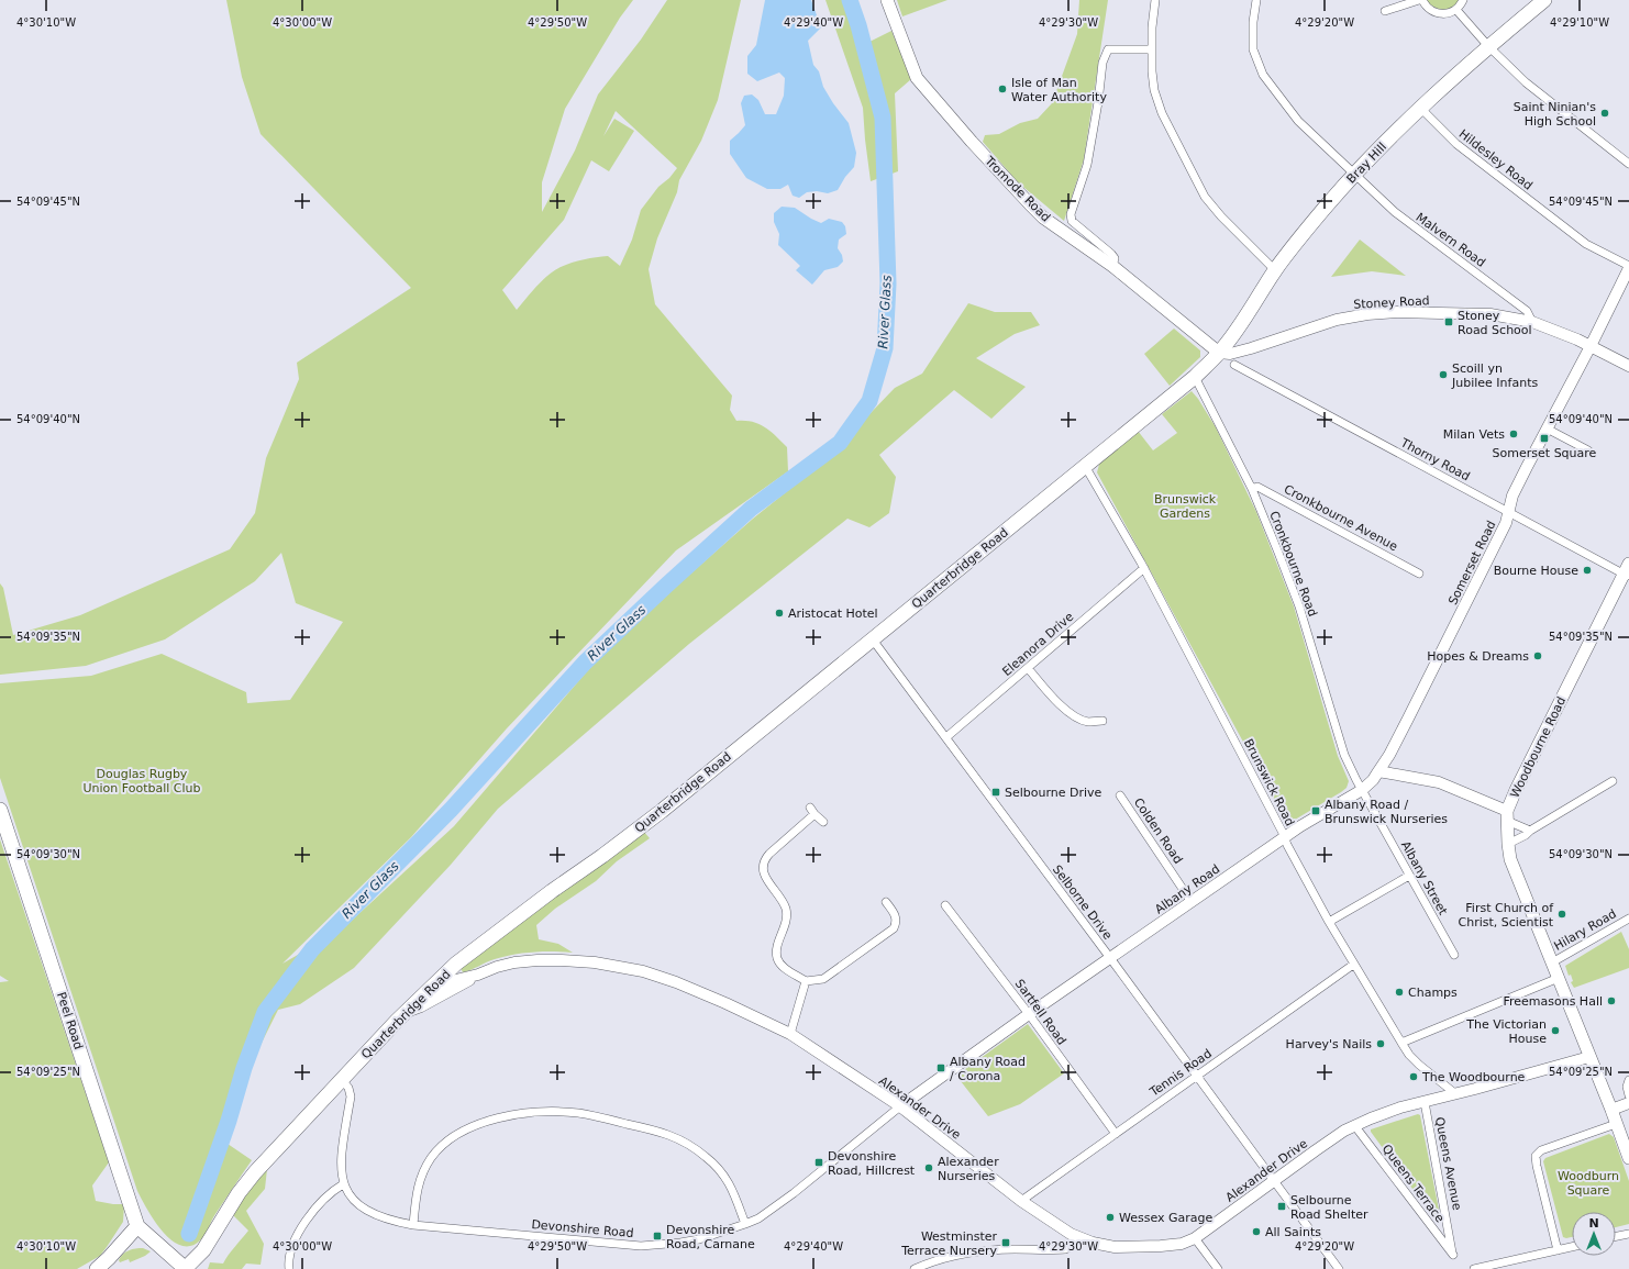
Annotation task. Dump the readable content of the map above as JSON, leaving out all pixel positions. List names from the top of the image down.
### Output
{
  "streets": {
    "highway": ["Bray Hill", "Quarterbridge Road", "Peel Road"],
    "main road": [
      "Tromode Road",
      "Stoney Road",
      "Somerset Road",
      "Woodbourne Road",
      "Albany Road",
      "Alexander Drive"
    ],
    "street": [
      "Hildesley Road",
      "Malvern Road",
      "Thorny Road",
      "Cronkbourne Avenue",
      "Cronkbourne Road",
      "Eleanora Drive",
      "Brunswick Road",
      "Colden Road",
      "Albany Street",
      "Selborne Drive",
      "Hilary Road",
      "Sartfell Road",
      "Tennis Road",
      "Queens Avenue",
      "Queens Terrace",
      "Devonshire Road"
    ]
  },
  "crossings": [
    ["Hildesley Road", "Bray Hill"],
    ["Hildesley Road", "Somerset Road"],
    ["Bray Hill", "Tromode Road"],
    ["Bray Hill", "Malvern Road"],
    ["Bray Hill", "Stoney Road"],
    ["Bray Hill", "Quarterbridge Road"],
    ["Tromode Road", "Stoney Road"],
    ["Tromode Road", "Quarterbridge Road"],
    ["Malvern Road", "Stoney Road"],
    ["Stoney Road", "Somerset Road"],
    ["Stoney Road", "Quarterbridge Road"],
    ["Thorny Road", "Somerset Road"],
    ["Thorny Road", "Woodbourne Road"],
    ["Cronkbourne Avenue", "Cronkbourne Road"],
    ["Somerset Road", "Albany Road"],
    ["Cronkbourne Road", "Quarterbridge Road"],
    ["Cronkbourne Road", "Albany Street"],
    ["Cronkbourne Road", "Albany Road"],
    ["Quarterbridge Road", "Brunswick Road"],
    ["Quarterbridge Road", "Selborne Drive"],
    ["Quarterbridge Road", "Peel Road"],
    ["Quarterbridge Road", "Alexander Drive"],
    ["Eleanora Drive", "Brunswick Road"],
    ["Eleanora Drive", "Selborne Drive"],
    ["Woodbourne Road", "Hilary Road"],
    ["Woodbourne Road", "Alexander Drive"],
    ["Brunswick Road", "Albany Road"],
    ["Brunswick Road", "Tennis Road"],
    ["Brunswick Road", "Alexander Drive"],
    ["Colden Road", "Albany Road"],
    ["Albany Street", "Albany Road"],
    ["Albany Road", "Selborne Drive"],
    ["Albany Road", "Sartfell Road"],
    ["Albany Road", "Alexander Drive"],
    ["Albany Road", "Devonshire Road"],
    ["Selborne Drive", "Tennis Road"],
    ["Selborne Drive", "Alexander Drive"],
    ["Sartfell Road", "Tennis Road"],
    ["Tennis Road", "Alexander Drive"],
    ["Alexander Drive", "Queens Avenue"],
    ["Alexander Drive", "Queens Terrace"],
    ["Alexander Drive", "Devonshire Road"],
    ["Queens Avenue", "Queens Terrace"]
  ],
  "water": ["River Glass"],
  "parks": ["Brunswick Gardens", "Douglas Rugby Union Football Club", "Woodburn Square"],
  "places": {
    "other": [
      "Isle of Man Water Authority",
      "Saint Ninian's High School",
      "Scoill yn Jubilee Infants",
      "Milan Vets",
      "Bourne House",
      "Aristocat Hotel",
      "Hopes & Dreams",
      "First Church of Christ, Scientist",
      "Champs",
      "Freemasons Hall",
      "The Victorian House",
      "Harvey's Nails",
      "The Woodbourne",
      "Alexander Nurseries",
      "Wessex Garage",
      "All Saints"
    ],
    "transit": [
      "Stoney Road School",
      "Somerset Square",
      "Selbourne Drive",
      "Albany Road / Brunswick Nurseries",
      "Albany Road / Corona",
      "Devonshire Road, Hillcrest",
      "Selbourne Road Shelter",
      "Devonshire Road, Carnane",
      "Westminster Terrace Nursery"
    ]
  },
  "north": "top",
  "coordinates": [
    "4°30'10\"W",
    "4°30'00\"W",
    "4°29'50\"W",
    "4°29'40\"W",
    "4°29'30\"W",
    "4°29'20\"W",
    "4°29'10\"W",
    "54°09'45\"N",
    "54°09'40\"N",
    "54°09'35\"N",
    "54°09'30\"N",
    "54°09'25\"N"
  ]
}
